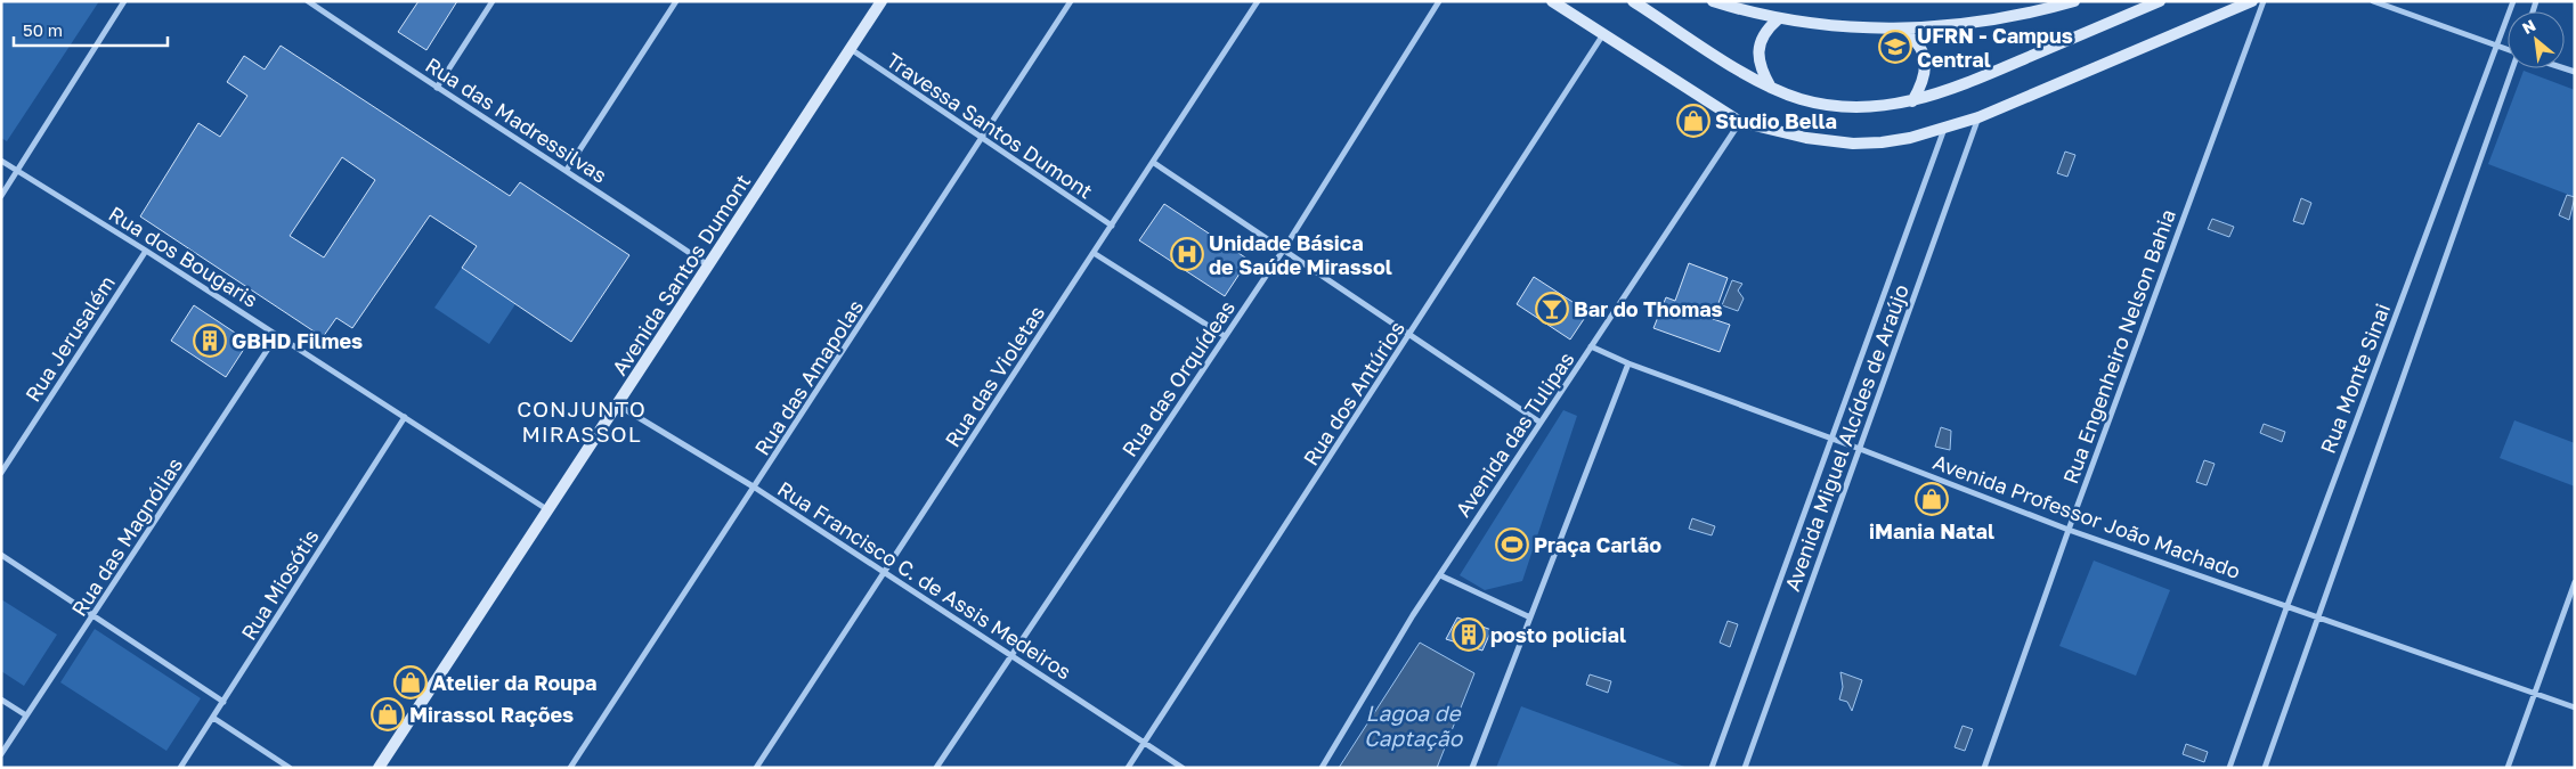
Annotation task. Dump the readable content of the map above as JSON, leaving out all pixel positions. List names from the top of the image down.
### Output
{
  "streets": {
    "main road": ["Avenida Santos Dumont"],
    "street": [
      "Rua das Madressilvas",
      "Travessa Santos Dumont",
      "Rua dos Bougaris",
      "Rua Jerusalém",
      "Rua Engenheiro Nelson Bahia",
      "Rua das Violetas",
      "Rua das Amapolas",
      "Rua das Orquídeas",
      "Rua Monte Sinai",
      "Rua dos Antúrios",
      "Avenida das Tulipas",
      "Avenida Miguel Alcídes de Araújo",
      "Avenida Professor João Machado",
      "Rua das Magnólias",
      "Rua Francisco C. de Assis Medeiros",
      "Rua Miosótis"
    ]
  },
  "crossings": [
    ["Rua das Madressilvas", "Avenida Santos Dumont"],
    ["Travessa Santos Dumont", "Avenida Santos Dumont"],
    ["Travessa Santos Dumont", "Rua das Violetas"],
    ["Travessa Santos Dumont", "Rua das Amapolas"],
    ["Rua dos Bougaris", "Avenida Santos Dumont"],
    ["Rua dos Bougaris", "Rua Jerusalém"],
    ["Rua dos Bougaris", "Rua das Magnólias"],
    ["Rua dos Bougaris", "Rua Miosótis"],
    ["Avenida Santos Dumont", "Rua Francisco C. de Assis Medeiros"],
    ["Rua Engenheiro Nelson Bahia", "Avenida Professor João Machado"],
    ["Rua das Violetas", "Rua Francisco C. de Assis Medeiros"],
    ["Rua das Amapolas", "Rua Francisco C. de Assis Medeiros"],
    ["Rua das Orquídeas", "Rua Francisco C. de Assis Medeiros"],
    ["Rua Monte Sinai", "Avenida Professor João Machado"],
    ["Rua dos Antúrios", "Rua Francisco C. de Assis Medeiros"],
    ["Avenida das Tulipas", "Avenida Professor João Machado"],
    ["Avenida Miguel Alcídes de Araújo", "Avenida Professor João Machado"]
  ],
  "districts": ["CONJUNTO MIRASSOL"],
  "water": ["Lagoa de Captação"],
  "places": {
    "school or university": ["UFRN - Campus Central"],
    "shop": [
      "Studio Bella",
      "iMania Natal",
      "Atelier da Roupa",
      "Mirassol Rações"
    ],
    "hospital": ["Unidade Básica de Saúde Mirassol"],
    "bar": ["Bar do Thomas"],
    "building": ["GBHD Filmes", "posto policial"],
    "sports": ["Praça Carlão"]
  },
  "scale_bar": "50 m",
  "north": "top left"
}
